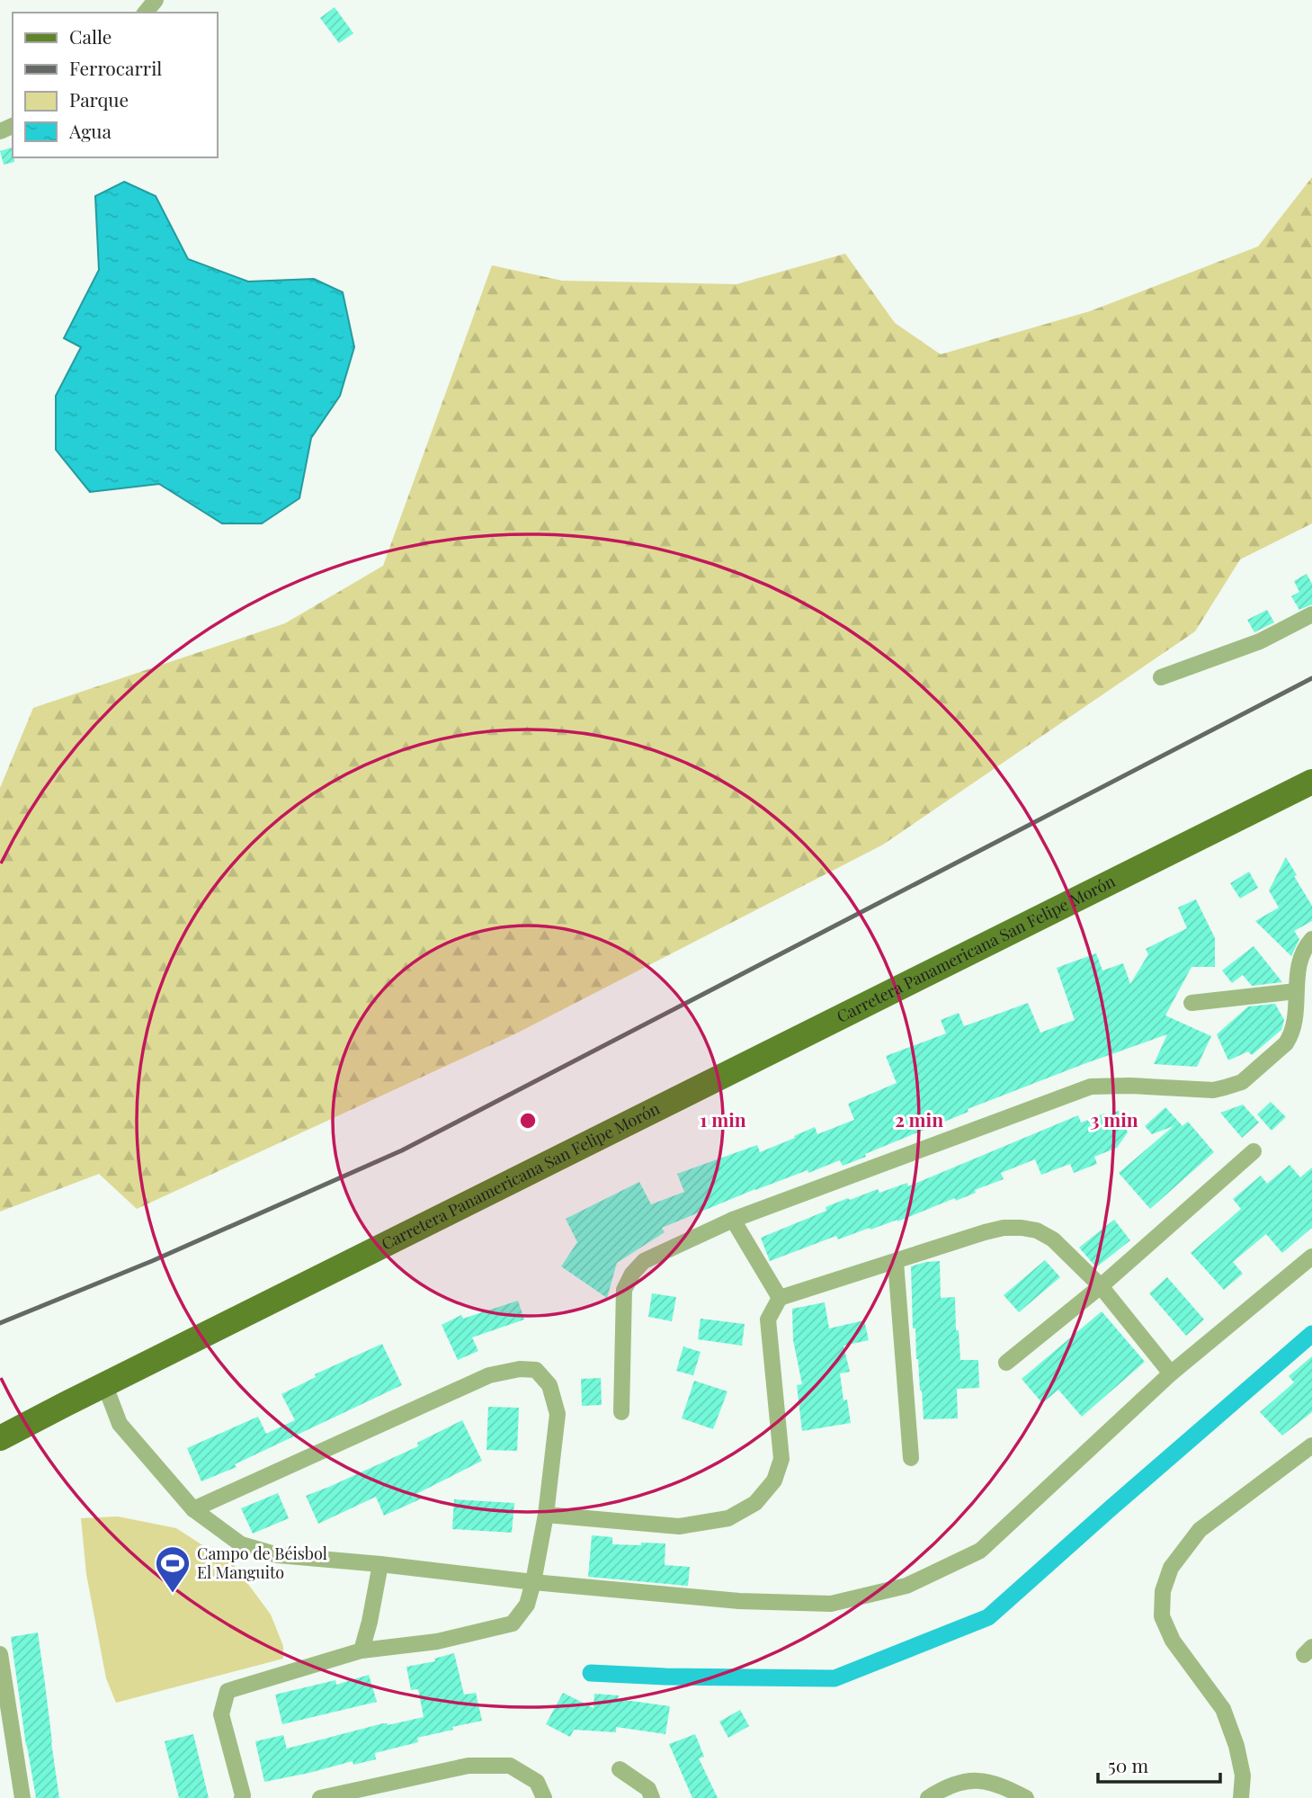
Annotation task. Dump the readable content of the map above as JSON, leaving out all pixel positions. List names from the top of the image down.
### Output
{
  "streets": {
    "main road": ["Carretera Panamericana San Felipe Morón"]
  },
  "places": {
    "sports": ["Campo de Béisbol El Manguito"]
  },
  "legend": [
    "Calle",
    "Ferrocarril",
    "Parque",
    "Agua"
  ],
  "scale_bar": "50 m",
  "rings": ["1 min", "2 min", "3 min"]
}
